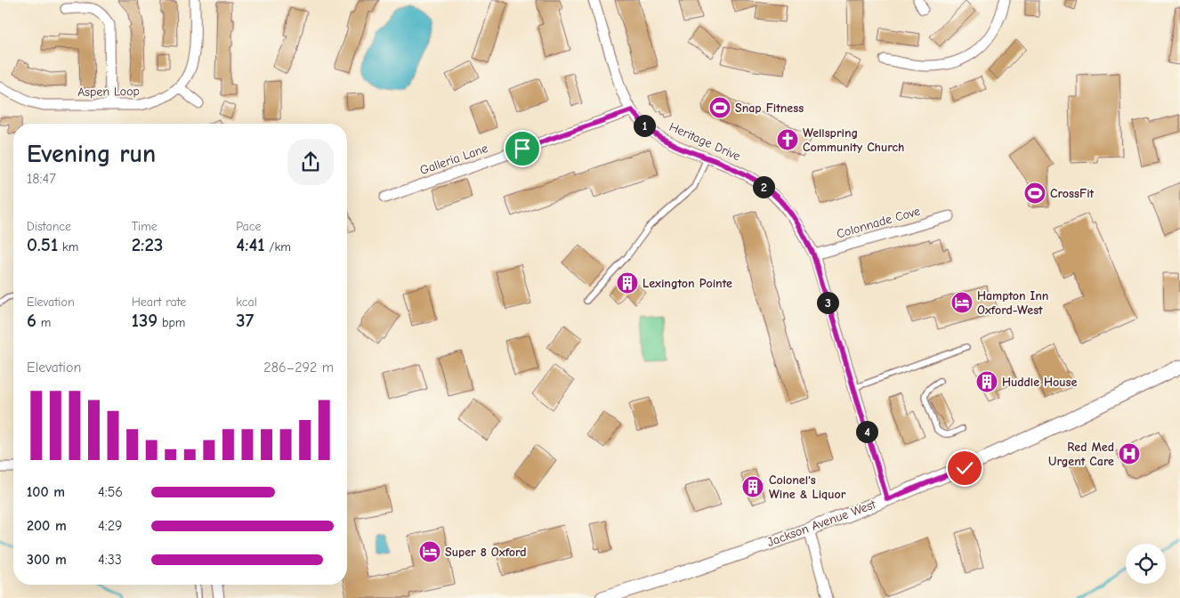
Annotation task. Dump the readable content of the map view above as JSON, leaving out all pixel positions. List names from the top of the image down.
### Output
{
  "streets": {
    "main road": ["Jackson Avenue West"],
    "street": [
      "Aspen Loop",
      "Heritage Drive",
      "Galleria Lane",
      "Colonnade Cove"
    ]
  },
  "crossings": [
    ["Heritage Drive", "Galleria Lane"],
    ["Heritage Drive", "Colonnade Cove"],
    ["Heritage Drive", "Jackson Avenue West"]
  ],
  "places": {
    "sports": ["Snap Fitness", "CrossFit"],
    "church": ["Wellspring Community Church"],
    "building": ["Lexington Pointe", "Huddle House", "Colonel's Wine & Liquor"],
    "hotel": ["Hampton Inn Oxford-West", "Super 8 Oxford"],
    "hospital": ["Red Med Urgent Care"]
  },
  "page": {
    "pins": [
      "1",
      "2",
      "3",
      "4"
    ],
    "heading": ["Evening run", "18:47"],
    "stats": [
      ["Distance", "0.51 km"],
      ["Time", "2:23"],
      ["Pace", "4:41 /km"],
      ["Elevation", "6 m"],
      ["Heart rate", "139 bpm"],
      ["kcal", "37"]
    ],
    "chart": ["Elevation", "286–292 m"],
    "list": [
      {
        "name": "100 m",
        "note": "4:56"
      },
      {
        "name": "200 m",
        "note": "4:29"
      },
      {
        "name": "300 m",
        "note": "4:33"
      }
    ]
  }
}
